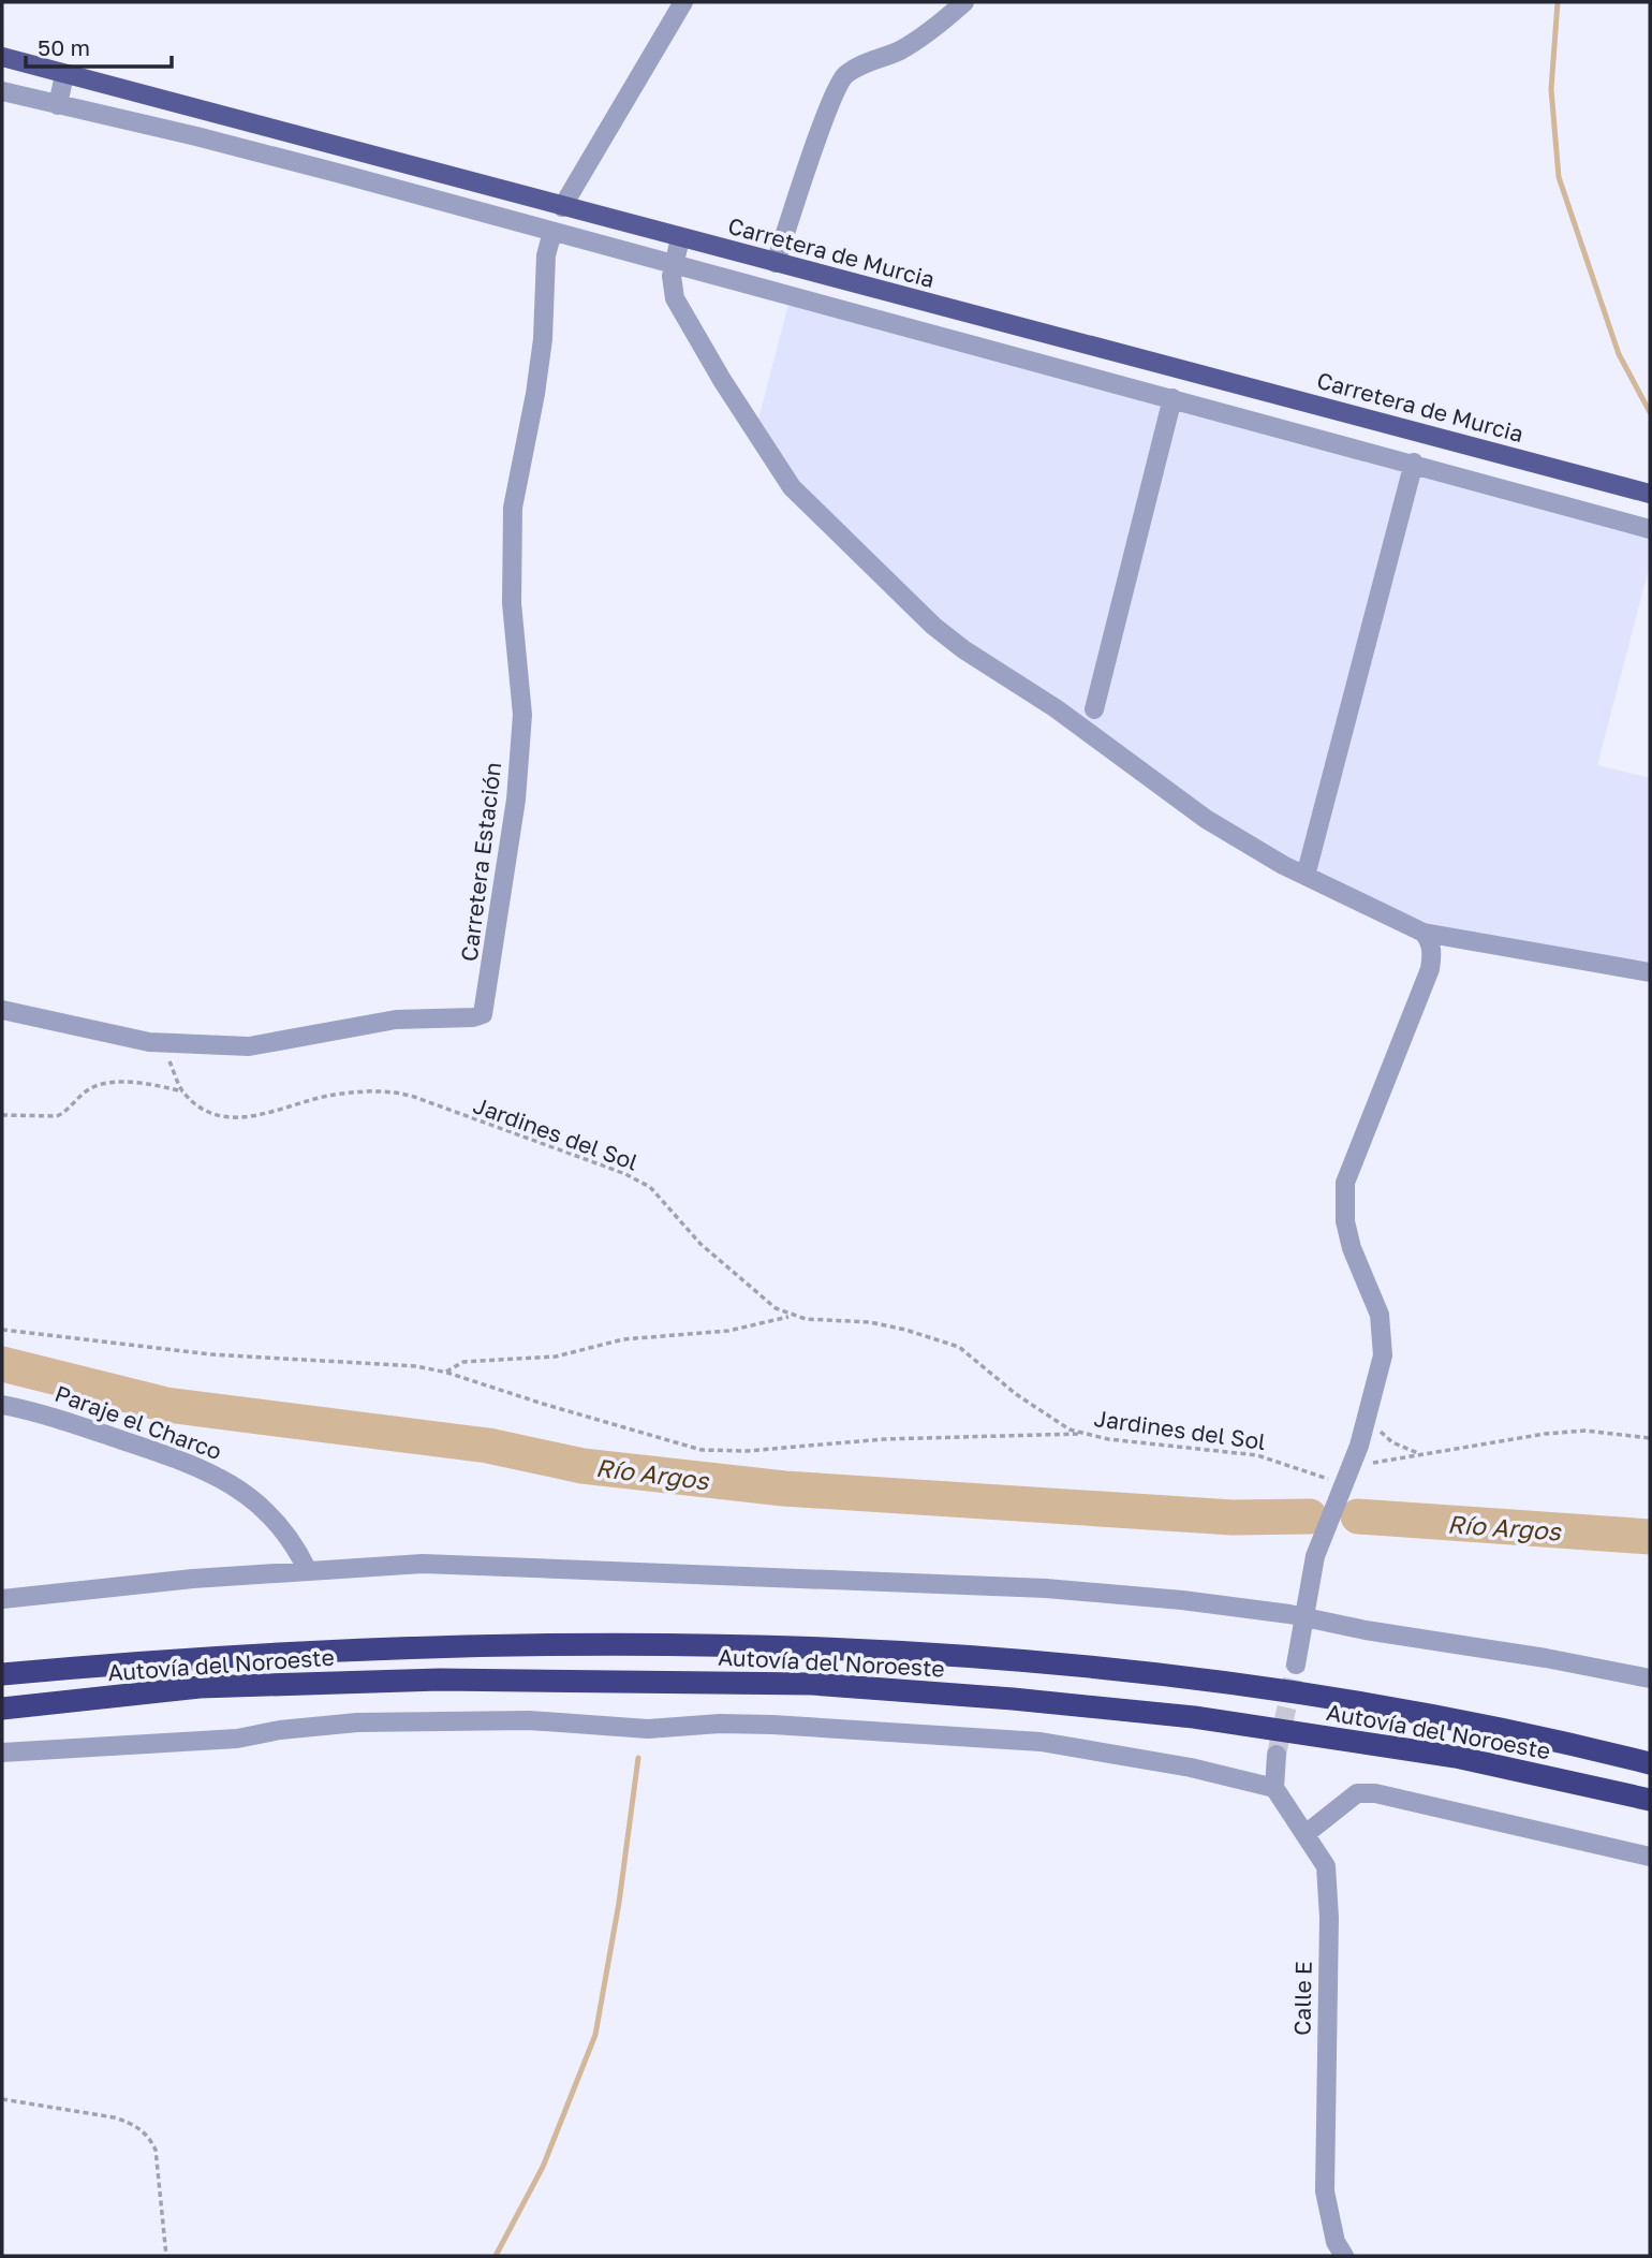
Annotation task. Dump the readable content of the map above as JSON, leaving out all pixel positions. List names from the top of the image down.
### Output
{
  "streets": {
    "highway": ["Autovía del Noroeste"],
    "main road": ["Carretera de Murcia"],
    "street": ["Carretera Estación", "Paraje el Charco", "Calle E"],
    "path": ["Jardines del Sol"]
  },
  "water": ["Río Argos"],
  "scale_bar": "50 m"
}
